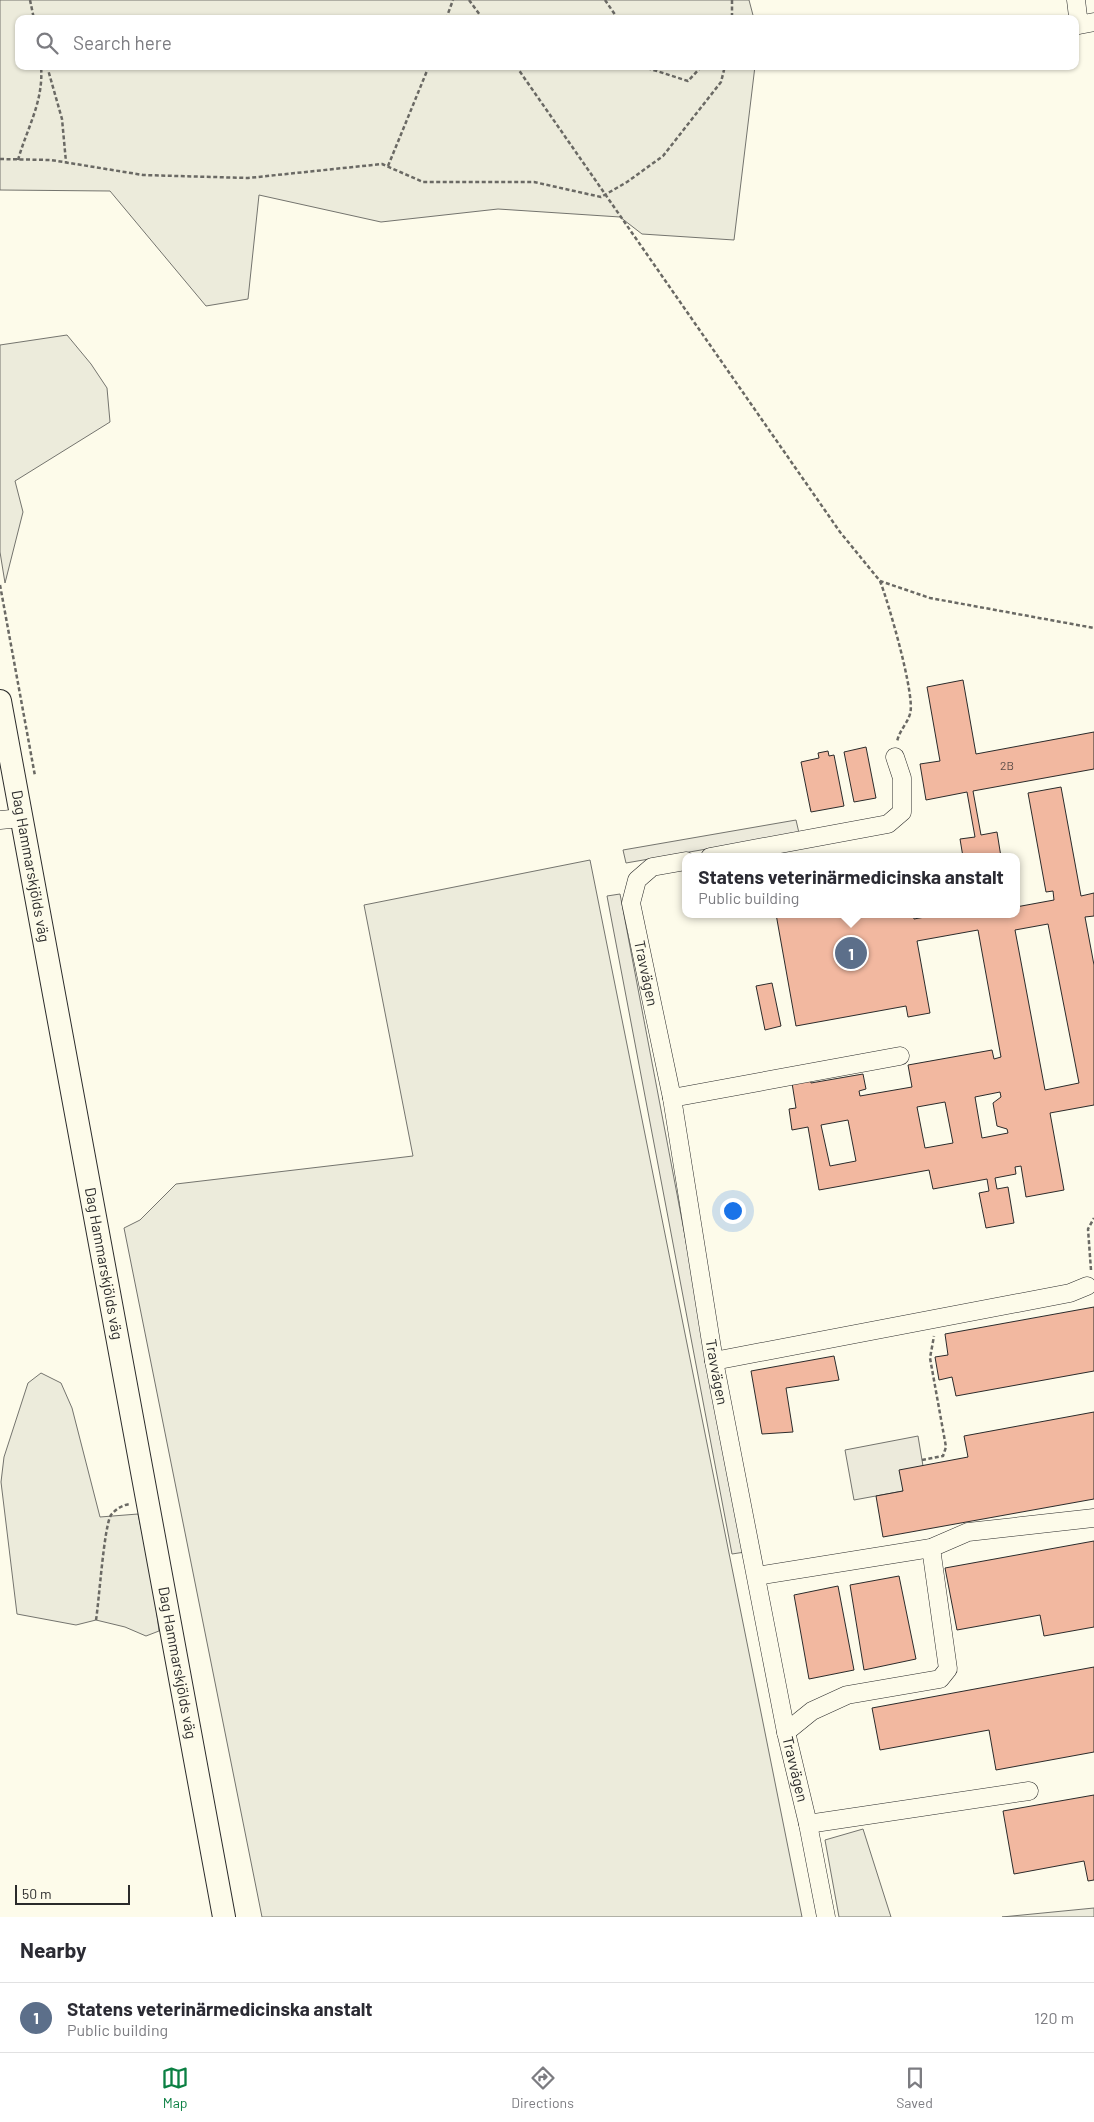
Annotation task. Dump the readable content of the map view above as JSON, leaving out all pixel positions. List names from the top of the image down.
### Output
{
  "streets": {
    "main road": ["Dag Hammarskjölds väg"],
    "street": ["Travvägen"]
  },
  "house_numbers": ["2B"],
  "scale_bar": "50 m",
  "page": {
    "search": "Search here",
    "popup": ["Statens veterinärmedicinska anstalt", "Public building"],
    "pins": "1",
    "scale": "50 m",
    "heading": "Nearby",
    "list": [
      {
        "mark": "1",
        "name": "Statens veterinärmedicinska anstalt",
        "note": "Public building",
        "value": "120 m"
      }
    ],
    "nav": ["Map", "Directions", "Saved"]
  }
}
